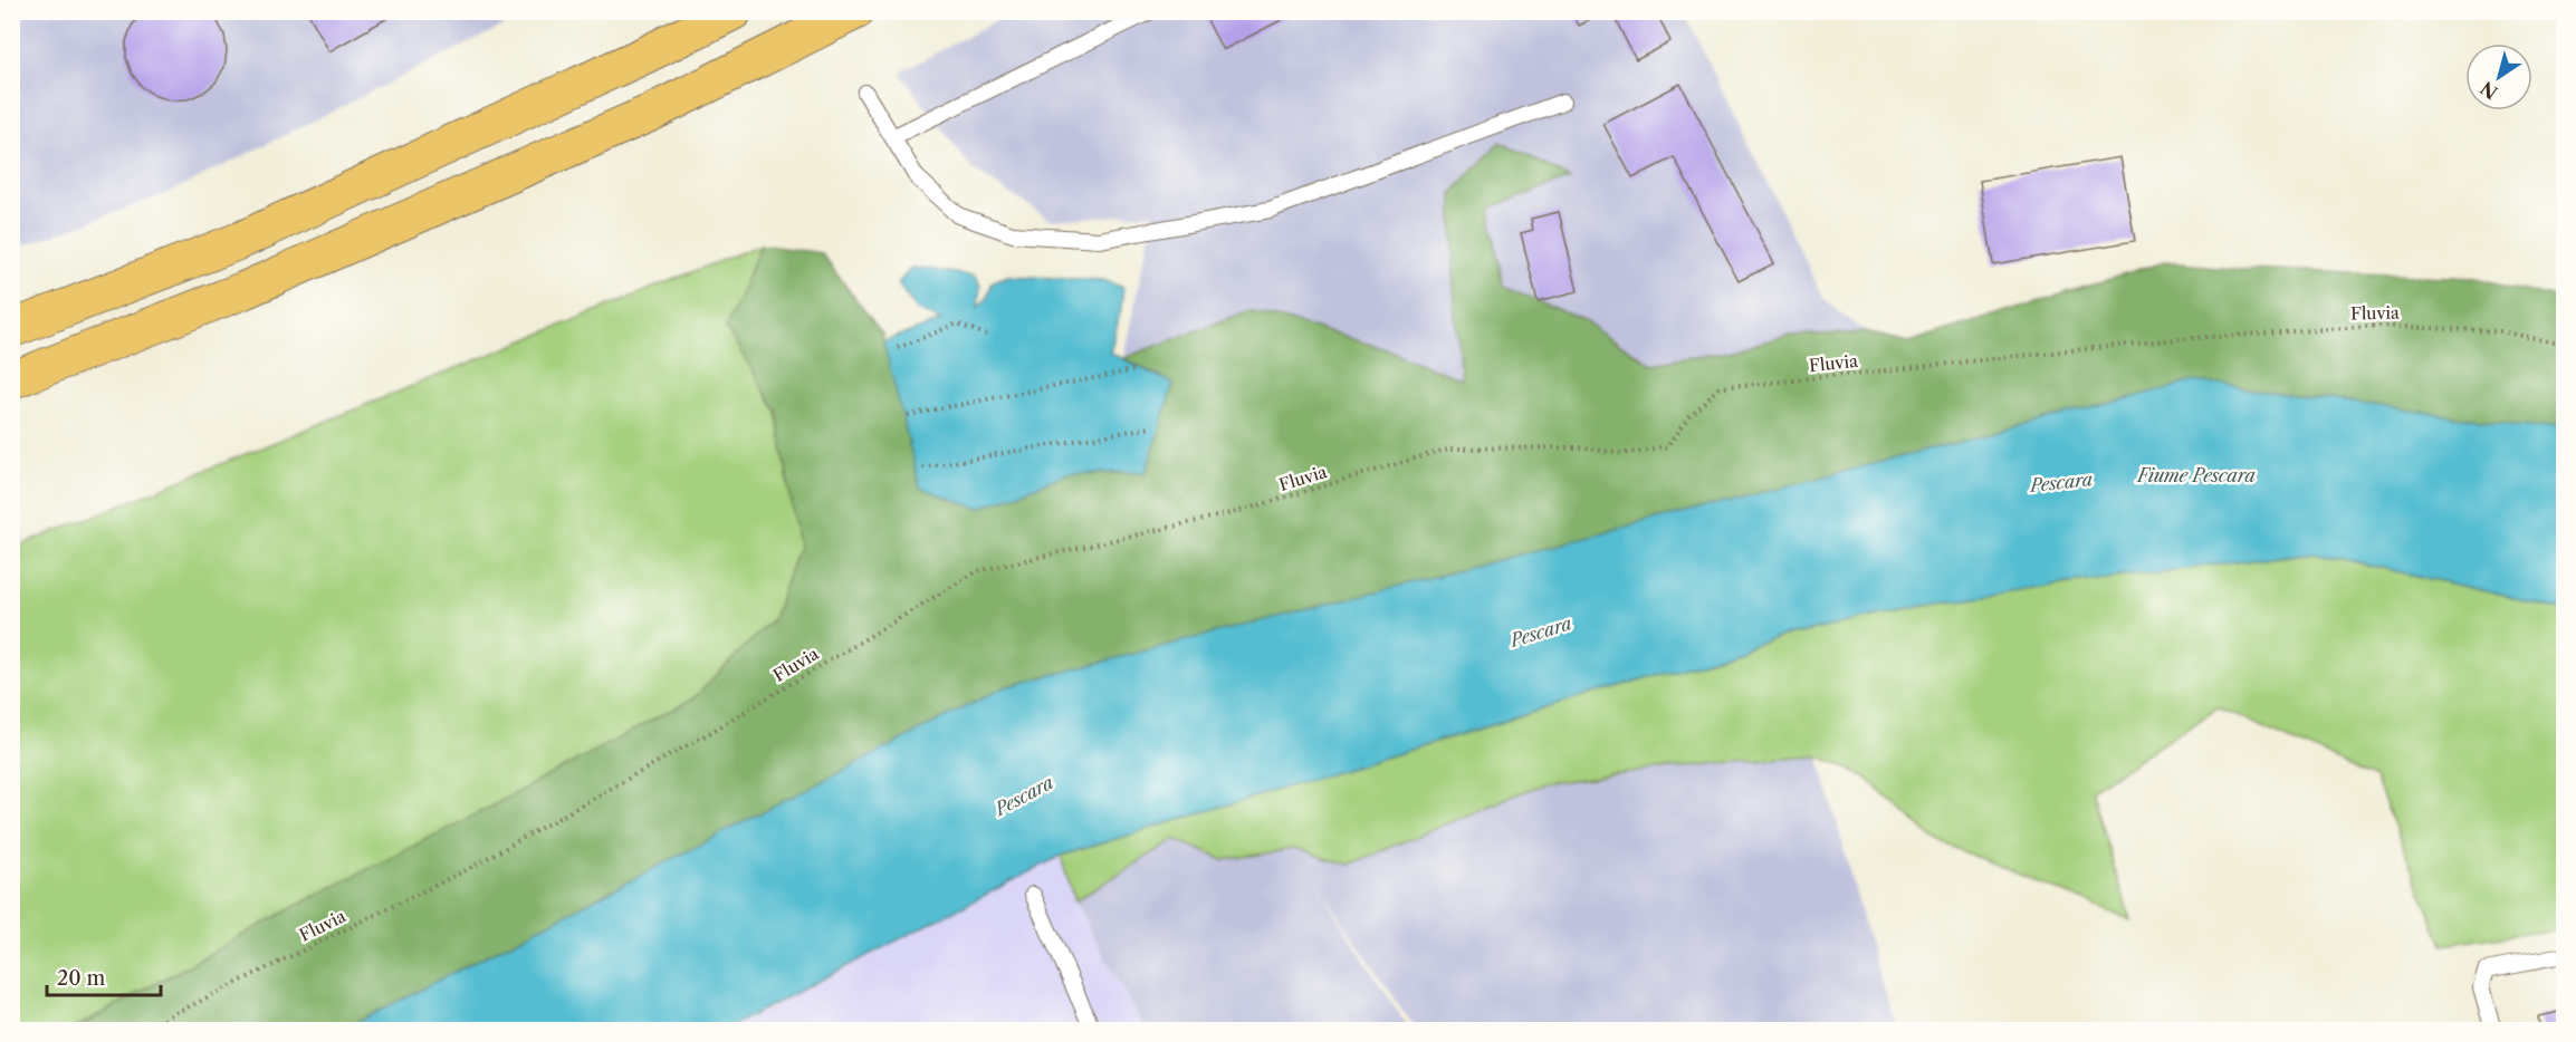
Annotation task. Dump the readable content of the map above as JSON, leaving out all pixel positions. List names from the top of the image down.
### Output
{
  "streets": {
    "path": ["Fluvia"]
  },
  "water": ["Fiume Pescara", "Pescara"],
  "scale_bar": "20 m",
  "north": "bottom left"
}
